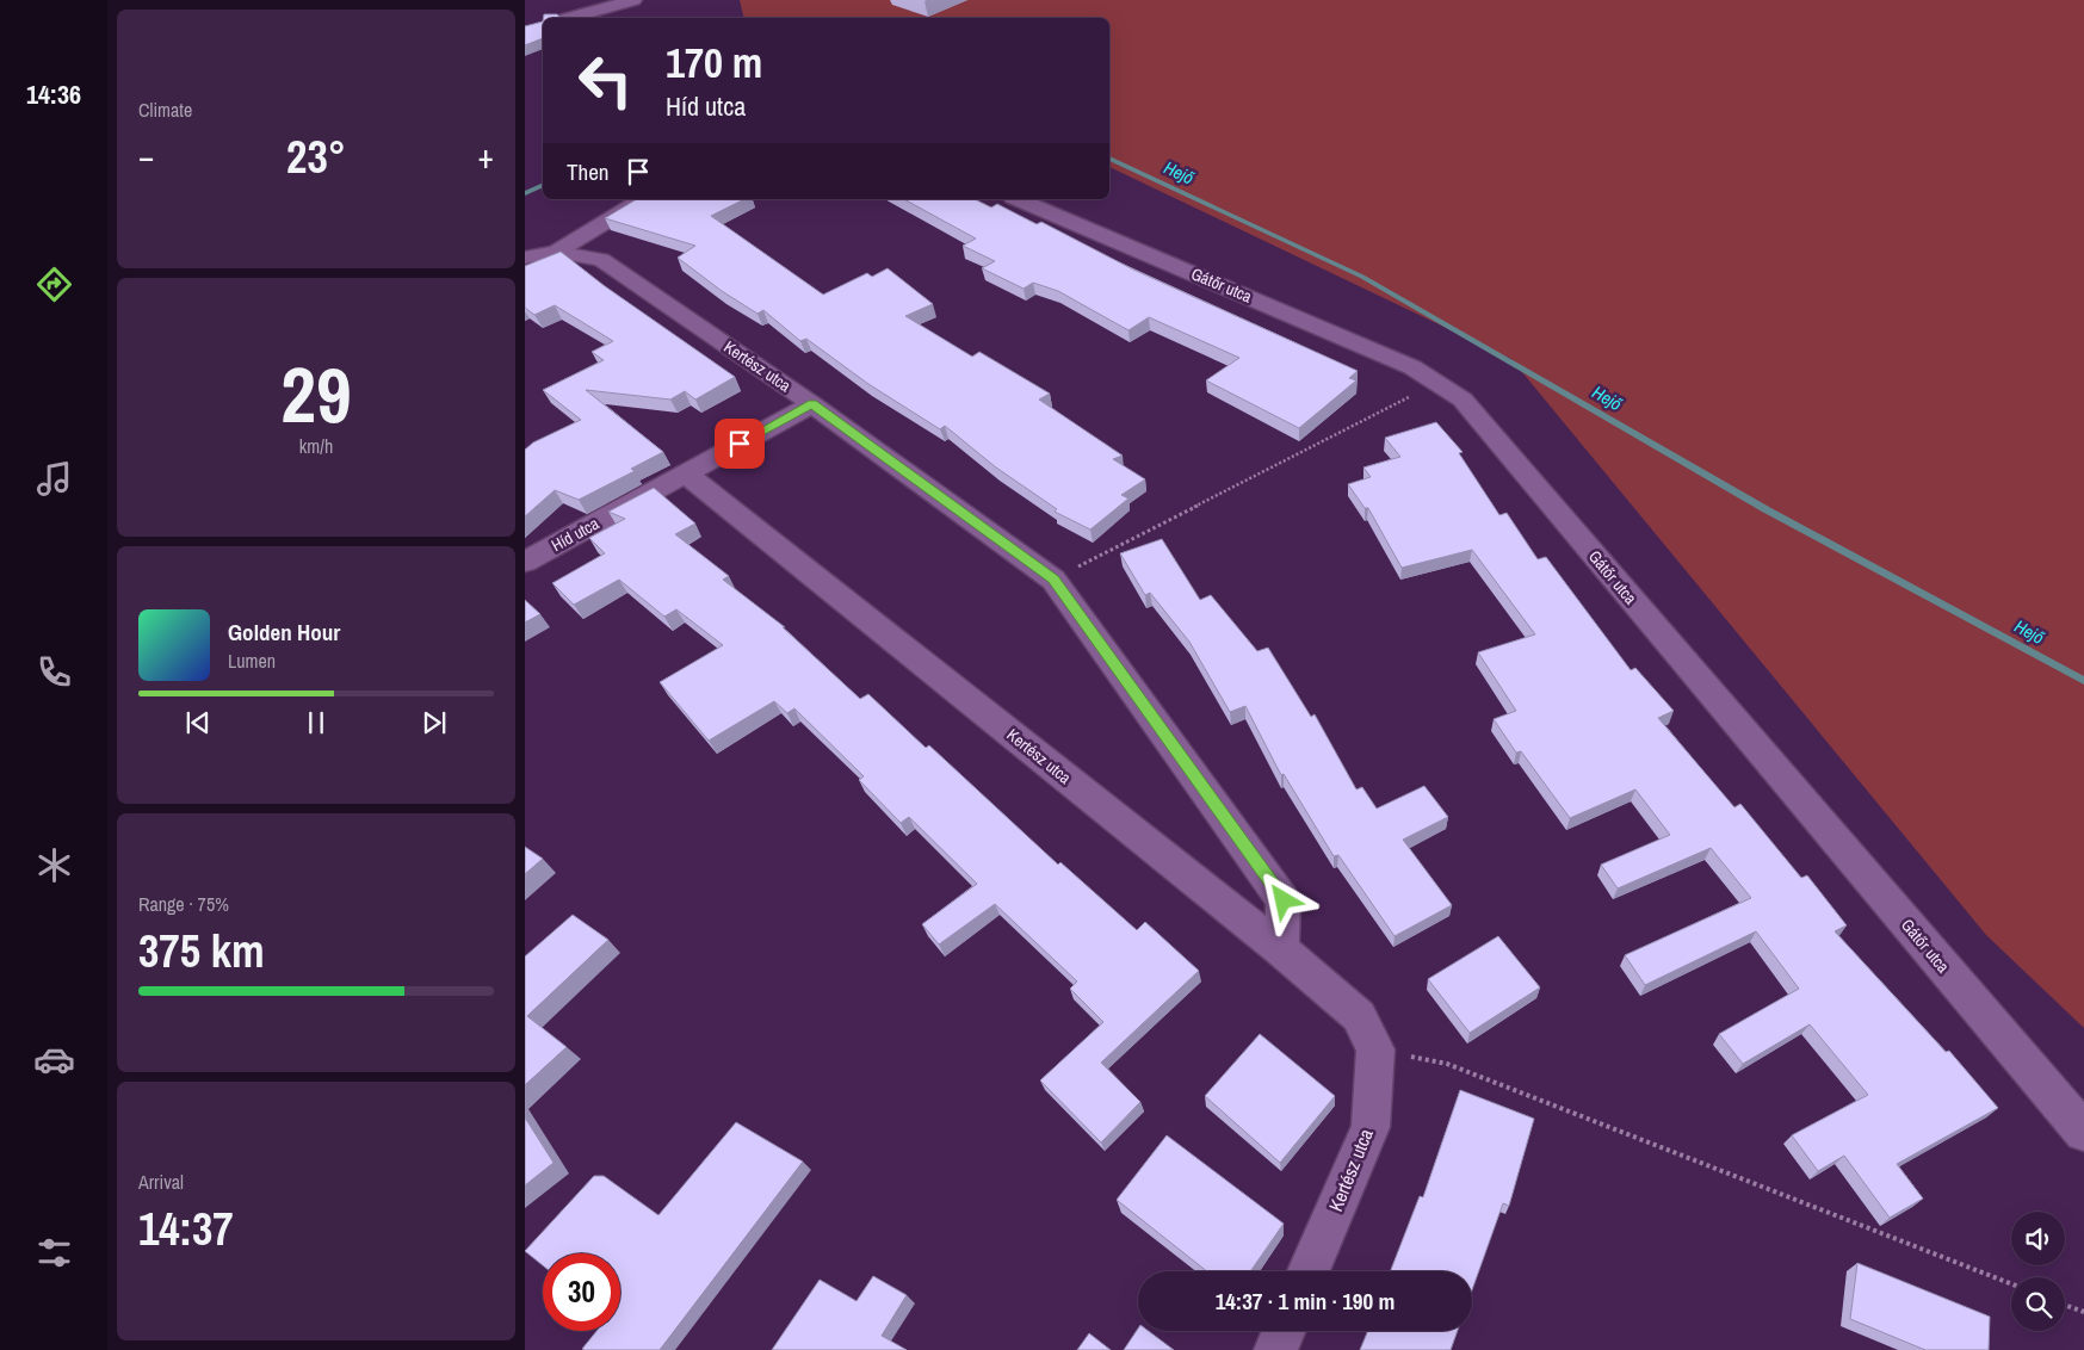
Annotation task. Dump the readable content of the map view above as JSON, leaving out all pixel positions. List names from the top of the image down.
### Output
{
  "streets": {
    "street": ["Gátőr utca", "Kertész utca", "Híd utca"]
  },
  "crossings": [
    ["Kertész utca", "Híd utca"]
  ],
  "water": ["Hejő"],
  "page": {
    "tabs": "14:36",
    "tile": [
      "Climate",
      ["29", "km/h"],
      ["Range · 75%", "375 km"],
      ["Arrival", "14:37"]
    ],
    "turn": ["170 m", "Híd utca"],
    "heat": ["−", "23°", "+"],
    "then": "Then",
    "song": ["Golden Hour", "Lumen"],
    "limit": "30",
    "trip": "14:37 · 1 min · 190 m"
  }
}
